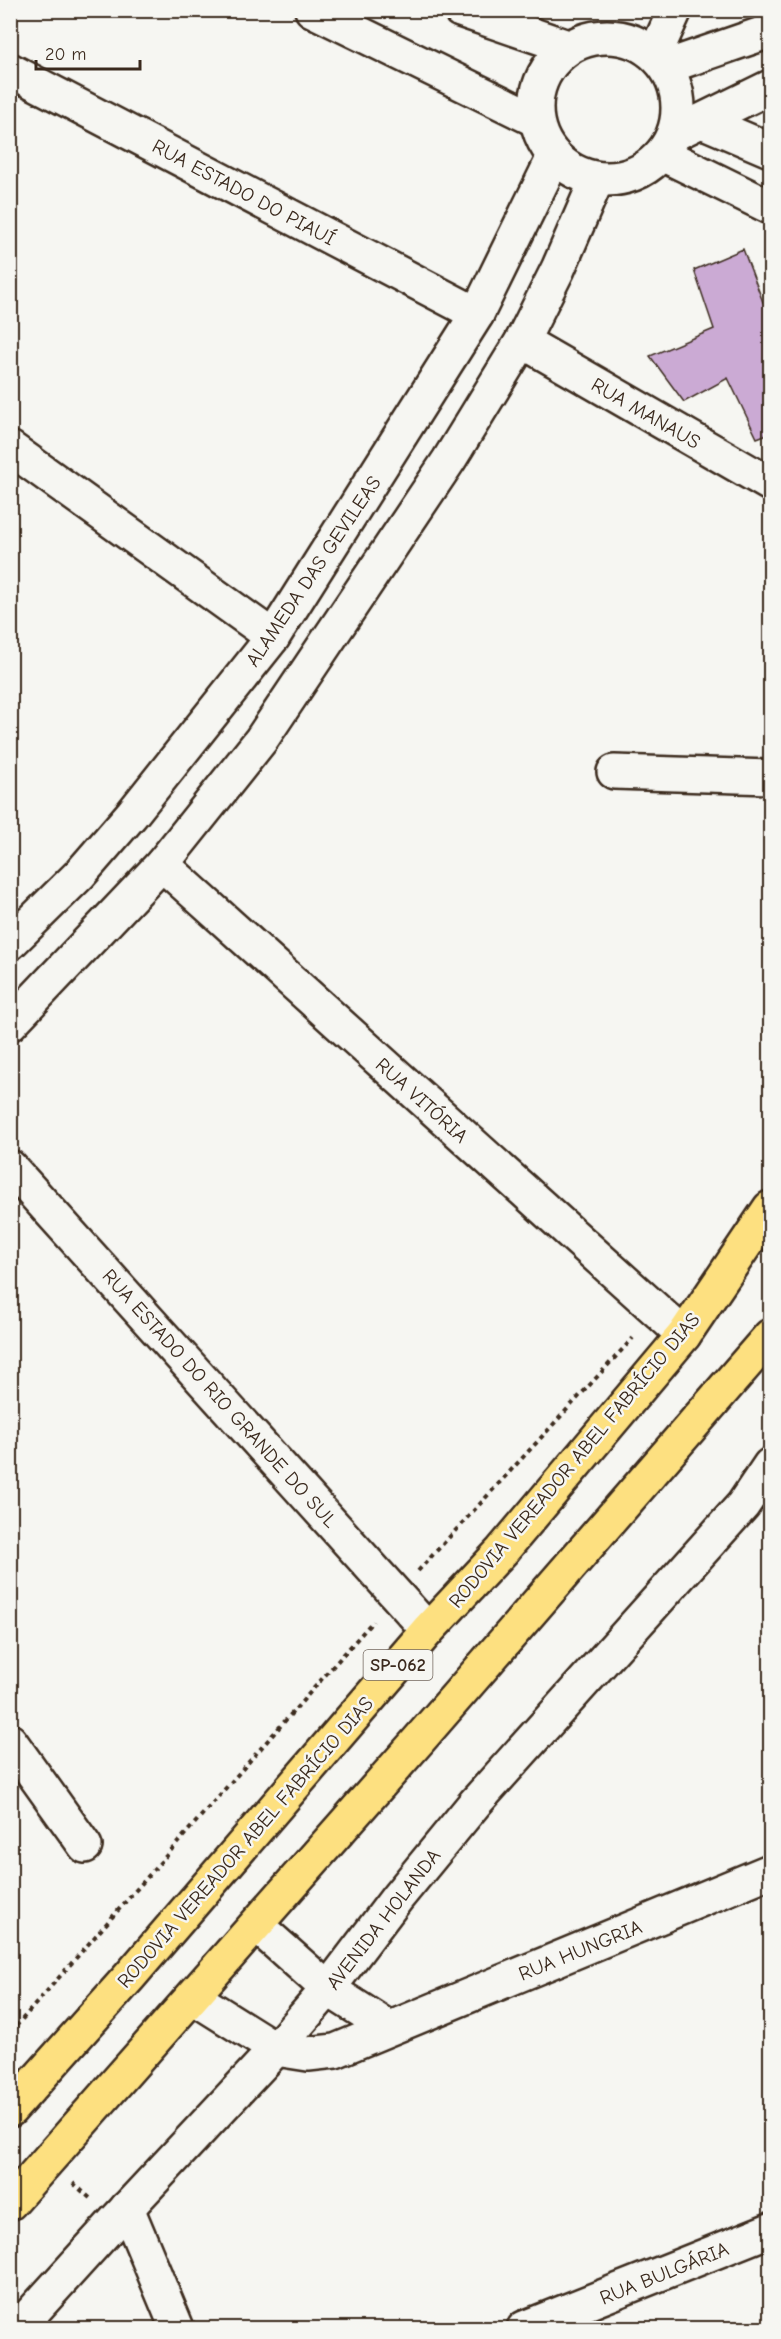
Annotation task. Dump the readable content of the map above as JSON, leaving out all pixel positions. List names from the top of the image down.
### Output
{
  "streets": {
    "main road": ["RODOVIA VEREADOR ABEL FABRÍCIO DIAS", "SP-062"],
    "street": [
      "RUA ESTADO DO PIAUÍ",
      "RUA MANAUS",
      "ALAMEDA DAS GEVILEAS",
      "RUA VITÓRIA",
      "RUA ESTADO DO RIO GRANDE DO SUL",
      "AVENIDA HOLANDA",
      "RUA HUNGRIA",
      "RUA BULGÁRIA"
    ]
  },
  "crossings": [
    ["RUA ESTADO DO PIAUÍ", "ALAMEDA DAS GEVILEAS"],
    ["RUA VITÓRIA", "RODOVIA VEREADOR ABEL FABRÍCIO DIAS"],
    ["RUA ESTADO DO RIO GRANDE DO SUL", "RODOVIA VEREADOR ABEL FABRÍCIO DIAS"],
    ["AVENIDA HOLANDA", "RUA HUNGRIA"]
  ],
  "scale_bar": "20 m"
}
